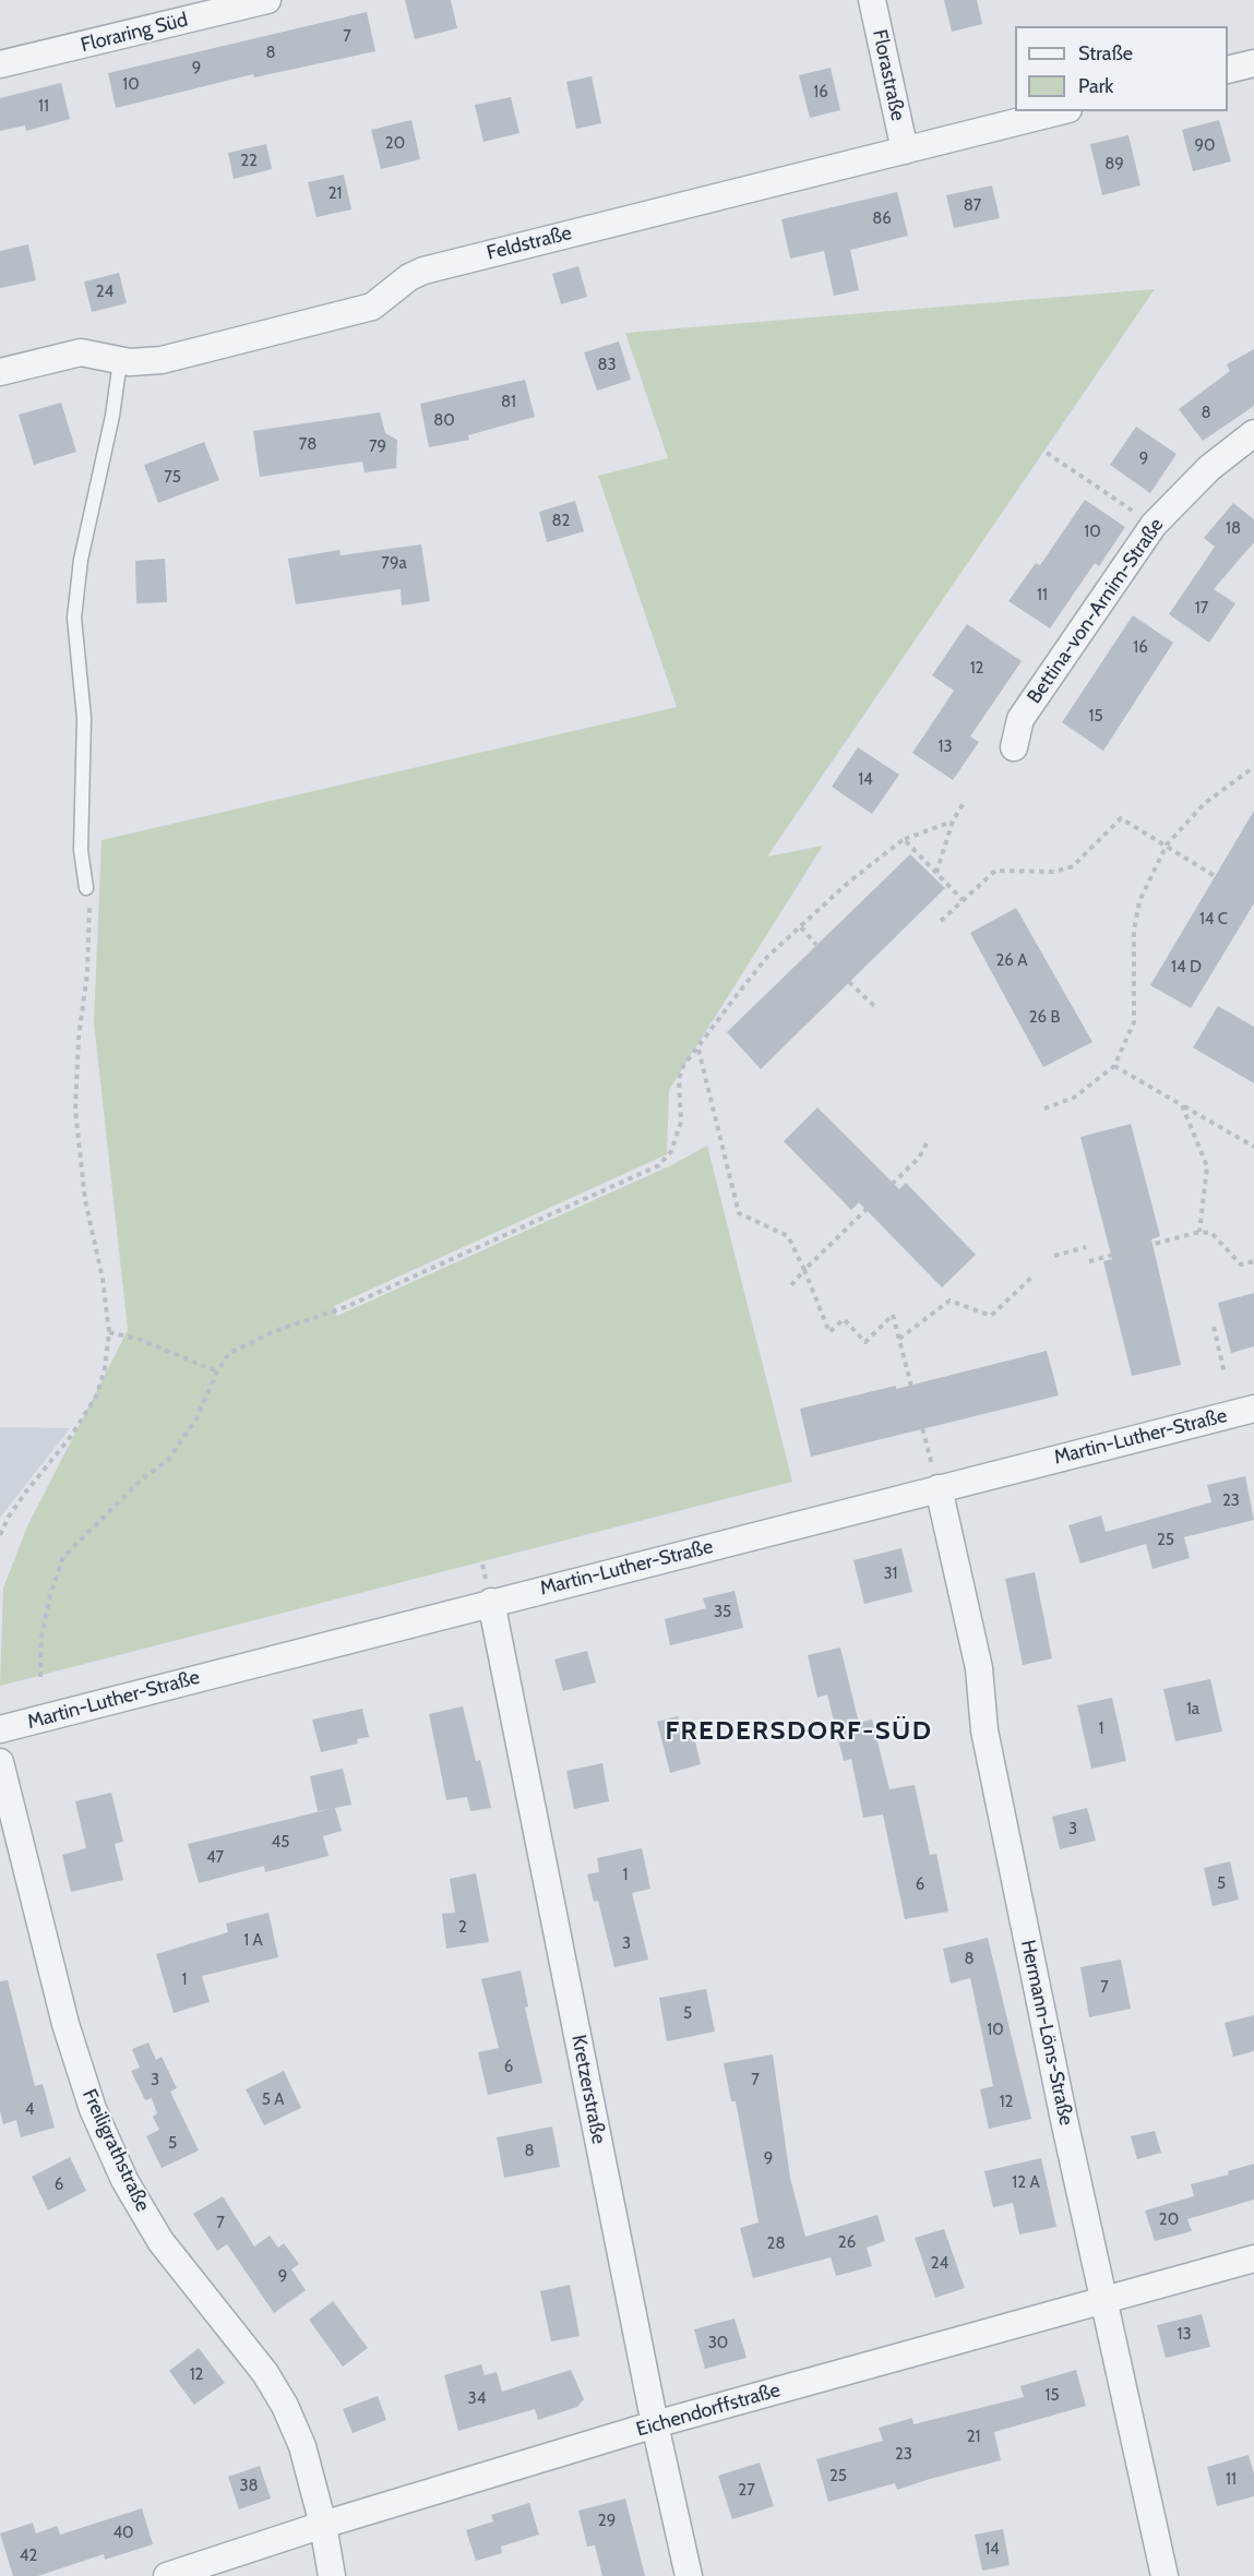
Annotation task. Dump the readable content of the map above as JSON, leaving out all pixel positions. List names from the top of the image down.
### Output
{
  "streets": {
    "street": [
      "Floraring Süd",
      "Florastraße",
      "Feldstraße",
      "Bettina-von-Arnim-Straße",
      "Martin-Luther-Straße",
      "Hermann-Löns-Straße",
      "Kretzerstraße",
      "Freiligrathstraße",
      "Eichendorffstraße"
    ]
  },
  "crossings": [
    ["Florastraße", "Feldstraße"],
    ["Martin-Luther-Straße", "Hermann-Löns-Straße"],
    ["Martin-Luther-Straße", "Kretzerstraße"],
    ["Hermann-Löns-Straße", "Eichendorffstraße"],
    ["Kretzerstraße", "Eichendorffstraße"],
    ["Freiligrathstraße", "Eichendorffstraße"]
  ],
  "districts": ["FREDERSDORF-SÜD"],
  "house_numbers": [
    "7",
    "8",
    "9",
    "10",
    "16",
    "11",
    "20",
    "90",
    "22",
    "89",
    "21",
    "87",
    "86",
    "24",
    "83",
    "81",
    "8",
    "80",
    "78",
    "79",
    "9",
    "75",
    "82",
    "18",
    "10",
    "79a",
    "11",
    "17",
    "16",
    "12",
    "15",
    "13",
    "14",
    "14 C",
    "26 A",
    "14 D",
    "26 B",
    "23",
    "25",
    "31",
    "35",
    "1a",
    "1",
    "3",
    "45",
    "47",
    "1",
    "5",
    "6",
    "2",
    "1 A",
    "3",
    "8",
    "1",
    "7",
    "5",
    "10",
    "6",
    "3",
    "7",
    "5 A",
    "12",
    "4",
    "5",
    "8",
    "9",
    "12 A",
    "6",
    "20",
    "7",
    "26",
    "28",
    "24",
    "9",
    "13",
    "30",
    "12",
    "15",
    "34",
    "21",
    "23",
    "25",
    "11",
    "38",
    "27",
    "29",
    "40",
    "14",
    "42"
  ],
  "legend": ["Straße", "Park"]
}
